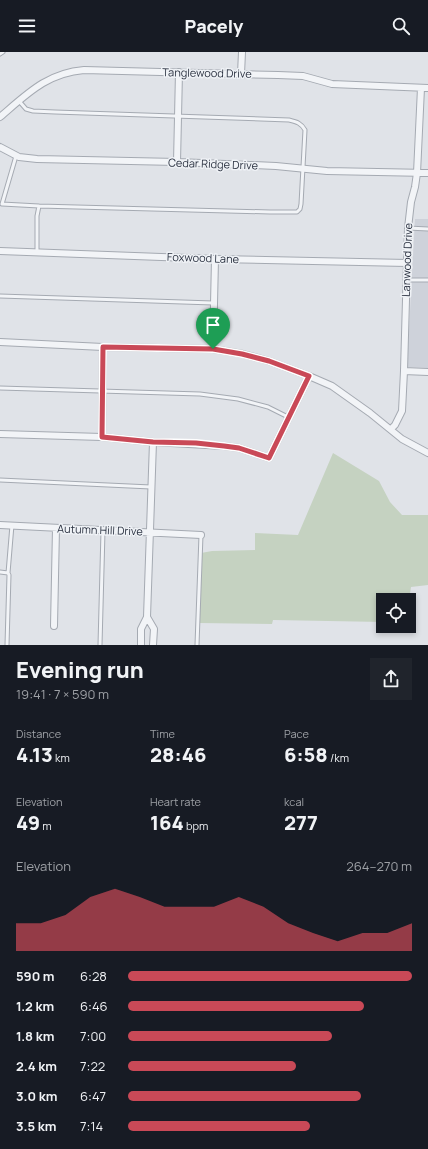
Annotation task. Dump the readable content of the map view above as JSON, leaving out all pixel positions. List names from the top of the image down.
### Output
{
  "streets": {
    "street": [
      "Tanglewood Drive",
      "Cedar Ridge Drive",
      "Foxwood Lane",
      "Lanwood Drive",
      "Autumn Hill Drive"
    ]
  },
  "crossings": [
    ["Tanglewood Drive", "Lanwood Drive"],
    ["Cedar Ridge Drive", "Lanwood Drive"],
    ["Foxwood Lane", "Lanwood Drive"]
  ],
  "page": {
    "header": "Pacely",
    "heading": ["Evening run", "19:41 · 7 × 590 m"],
    "stats": [
      ["Distance", "4.13 km"],
      ["Time", "28:46"],
      ["Pace", "6:58 /km"],
      ["Elevation", "49 m"],
      ["Heart rate", "164 bpm"],
      ["kcal", "277"]
    ],
    "chart": ["Elevation", "264–270 m"],
    "list": [
      {
        "name": "590 m",
        "note": "6:28"
      },
      {
        "name": "1.2 km",
        "note": "6:46"
      },
      {
        "name": "1.8 km",
        "note": "7:00"
      },
      {
        "name": "2.4 km",
        "note": "7:22"
      },
      {
        "name": "3.0 km",
        "note": "6:47"
      },
      {
        "name": "3.5 km",
        "note": "7:14"
      }
    ]
  }
}
